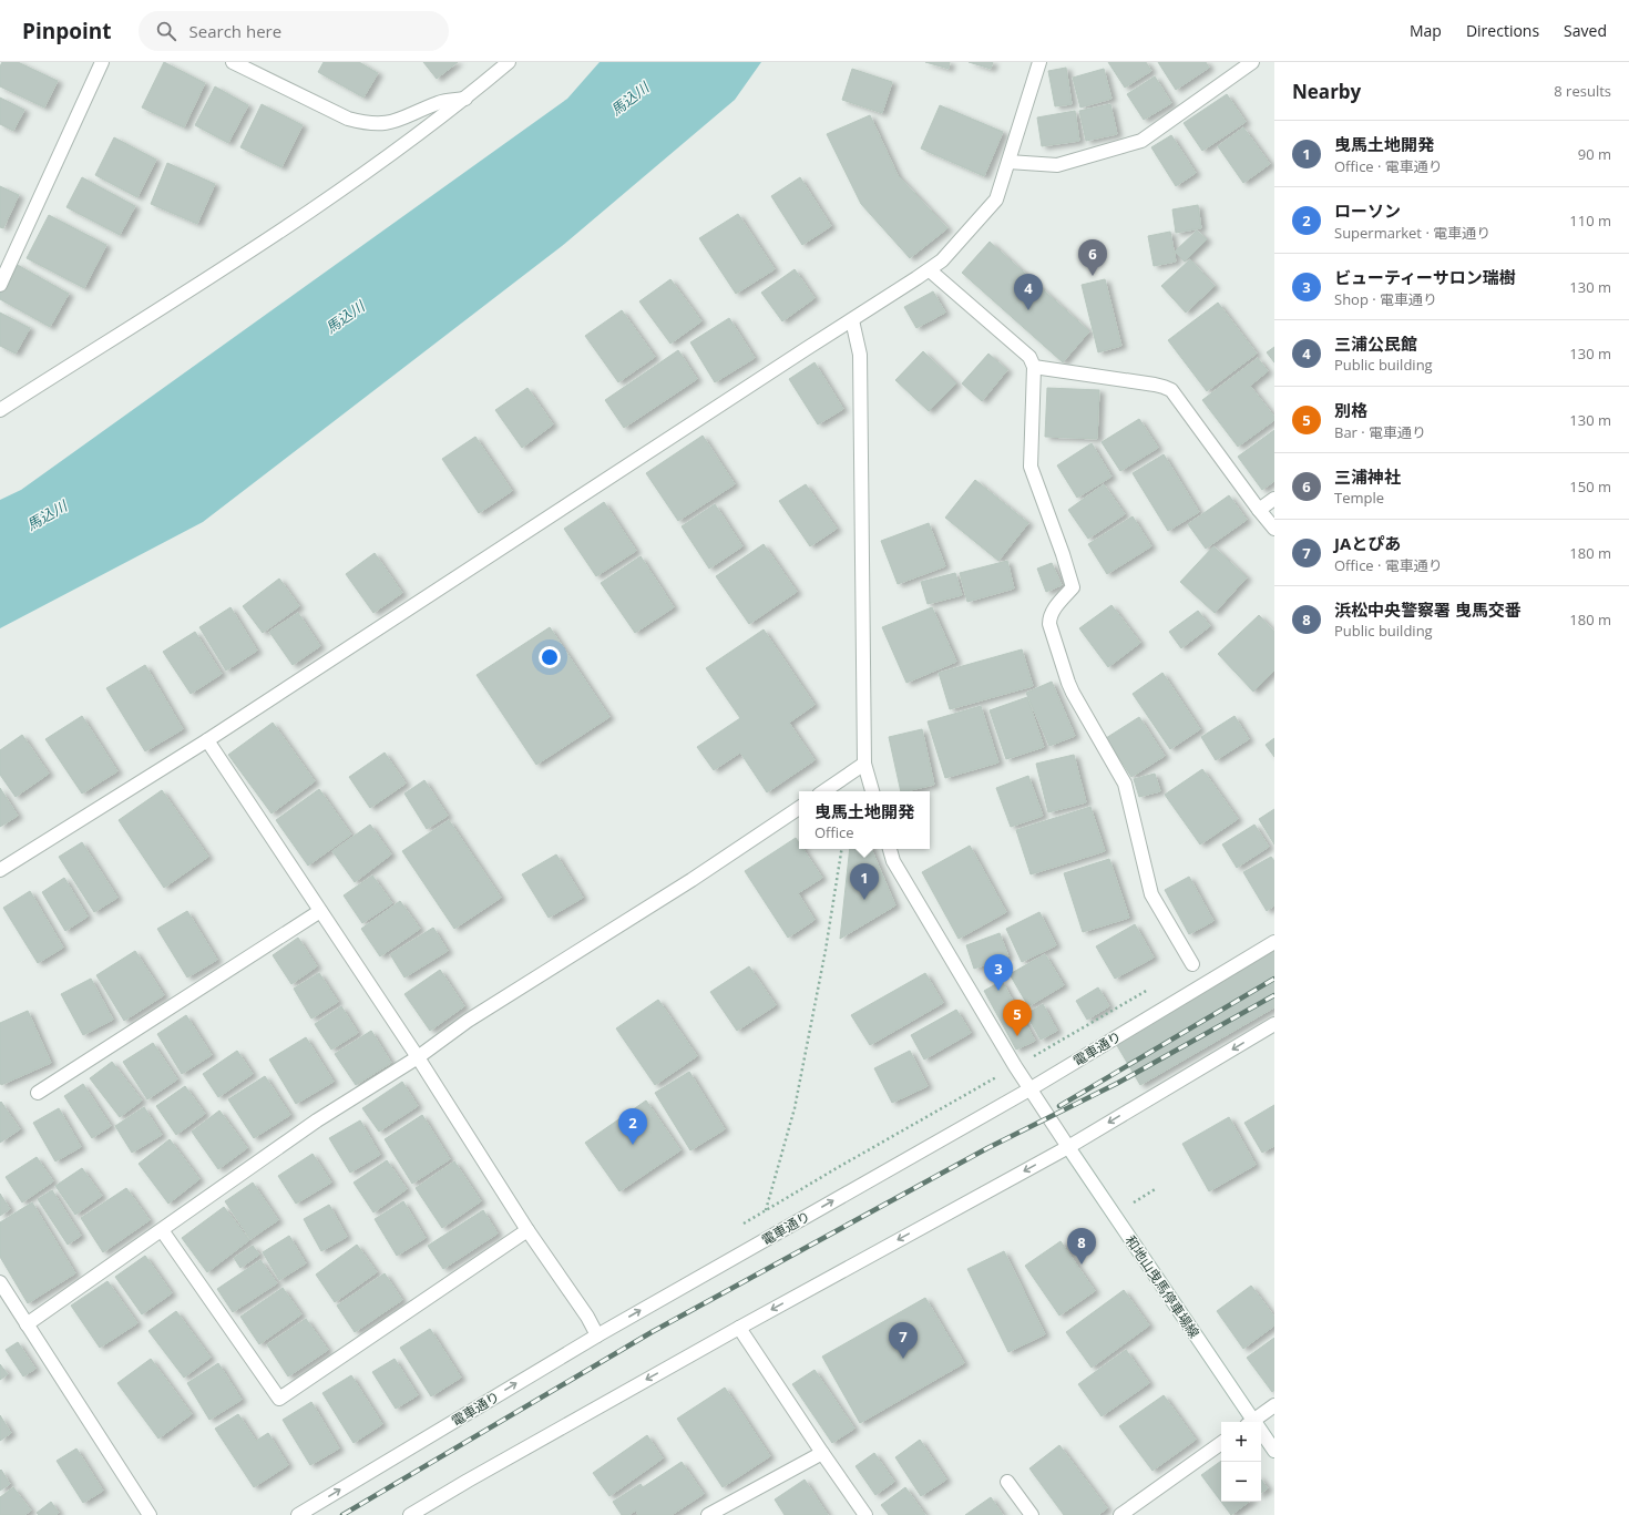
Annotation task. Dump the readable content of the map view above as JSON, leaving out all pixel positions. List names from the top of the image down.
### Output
{
  "streets": {
    "street": ["電車通り", "和地山曳馬停車場線"]
  },
  "crossings": [
    ["電車通り", "和地山曳馬停車場線"]
  ],
  "water": ["馬込川"],
  "page": {
    "header": "Pinpoint",
    "search": "Search here",
    "nav": ["Map", "Directions", "Saved"],
    "heading": ["Nearby", "8 results"],
    "list": [
      {
        "mark": "1",
        "name": "曳馬土地開発",
        "note": "Office · 電車通り",
        "value": "90 m"
      },
      {
        "mark": "2",
        "name": "ローソン",
        "note": "Supermarket · 電車通り",
        "value": "110 m"
      },
      {
        "mark": "3",
        "name": "ビューティーサロン瑞樹",
        "note": "Shop · 電車通り",
        "value": "130 m"
      },
      {
        "mark": "4",
        "name": "三浦公民館",
        "note": "Public building",
        "value": "130 m"
      },
      {
        "mark": "5",
        "name": "別格",
        "note": "Bar · 電車通り",
        "value": "130 m"
      },
      {
        "mark": "6",
        "name": "三浦神社",
        "note": "Temple",
        "value": "150 m"
      },
      {
        "mark": "7",
        "name": "JAとぴあ",
        "note": "Office · 電車通り",
        "value": "180 m"
      },
      {
        "mark": "8",
        "name": "浜松中央警察署 曳馬交番",
        "note": "Public building",
        "value": "180 m"
      }
    ],
    "pins": [
      "6",
      "4",
      "1",
      "3",
      "5",
      "2",
      "8",
      "7"
    ],
    "popup": ["曳馬土地開発", "Office"],
    "map_buttons": ["+", "−"]
  }
}
